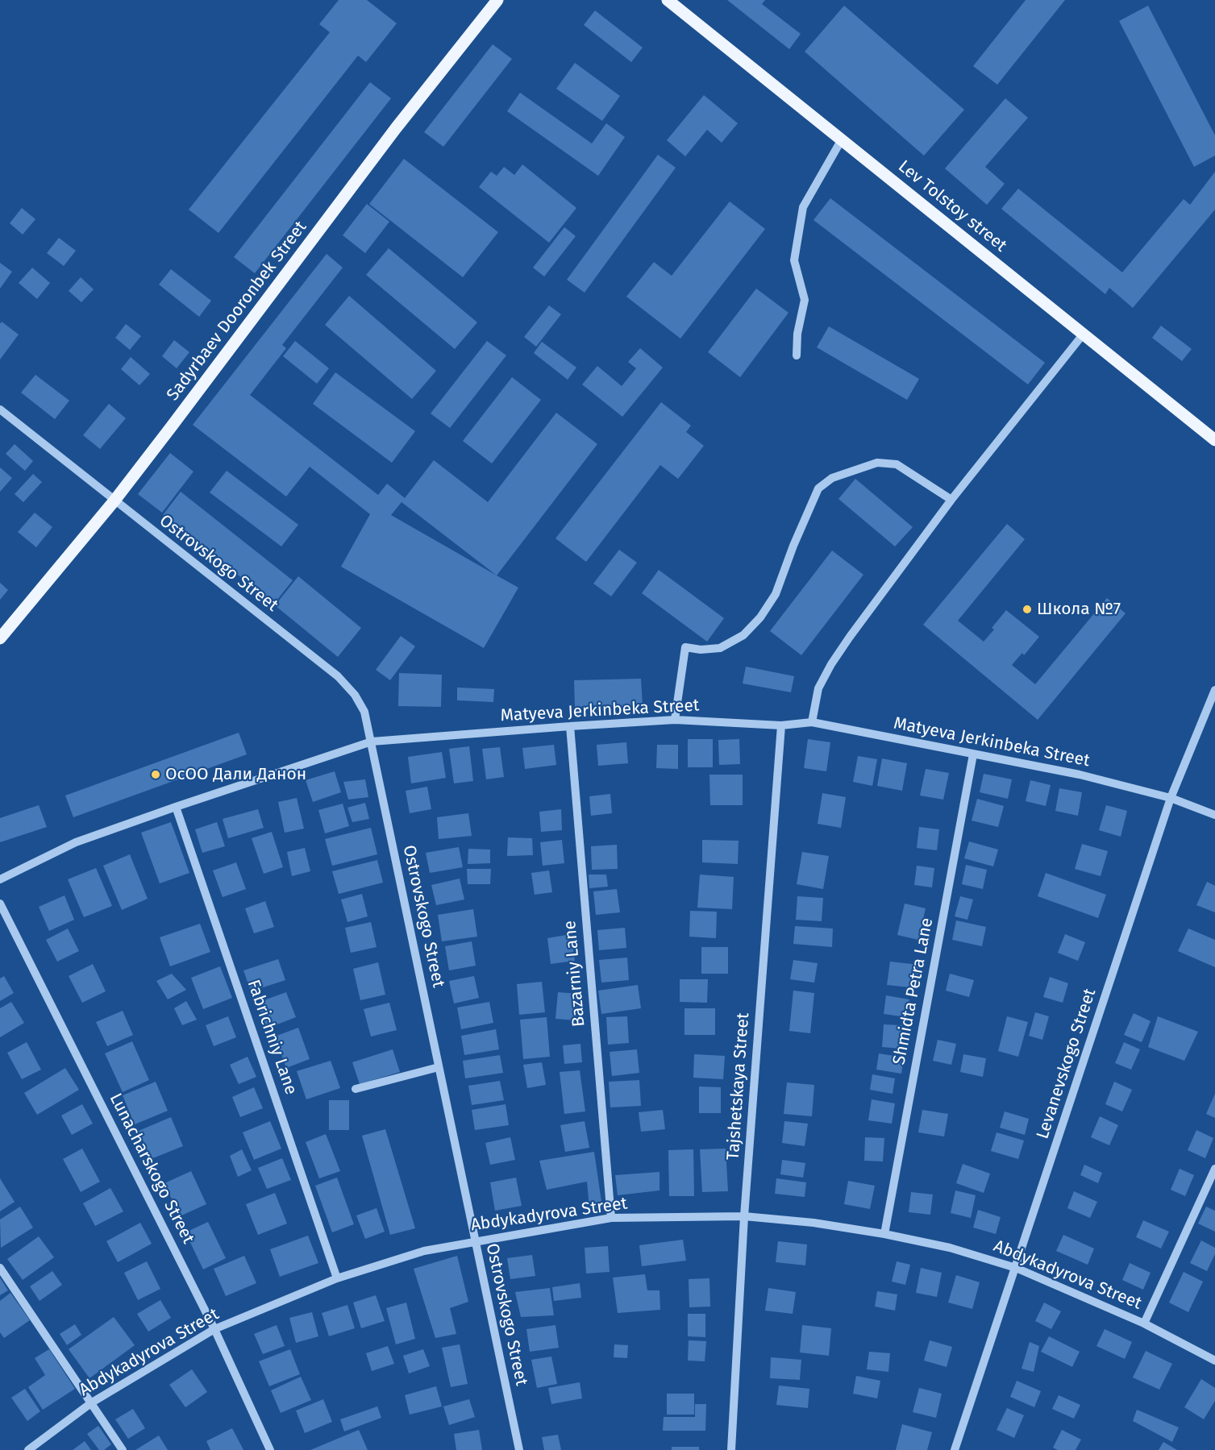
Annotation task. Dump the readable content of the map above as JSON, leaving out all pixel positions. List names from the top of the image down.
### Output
{
  "streets": {
    "main road": ["Lev Tolstoy street", "Sadyrbaev Dooronbek Street"],
    "street": [
      "Ostrovskogo Street",
      "Matyeva Jerkinbeka Street",
      "Bazarniy Lane",
      "Shmidta Petra Lane",
      "Fabrichniy Lane",
      "Levanevskogo Street",
      "Tajshetskaya Street",
      "Lunacharskogo Street",
      "Abdykadyrova Street"
    ]
  },
  "crossings": [
    ["Sadyrbaev Dooronbek Street", "Ostrovskogo Street"],
    ["Ostrovskogo Street", "Matyeva Jerkinbeka Street"],
    ["Ostrovskogo Street", "Abdykadyrova Street"],
    ["Matyeva Jerkinbeka Street", "Bazarniy Lane"],
    ["Matyeva Jerkinbeka Street", "Shmidta Petra Lane"],
    ["Matyeva Jerkinbeka Street", "Fabrichniy Lane"],
    ["Matyeva Jerkinbeka Street", "Levanevskogo Street"],
    ["Matyeva Jerkinbeka Street", "Tajshetskaya Street"],
    ["Bazarniy Lane", "Abdykadyrova Street"],
    ["Shmidta Petra Lane", "Abdykadyrova Street"],
    ["Fabrichniy Lane", "Abdykadyrova Street"],
    ["Levanevskogo Street", "Abdykadyrova Street"],
    ["Tajshetskaya Street", "Abdykadyrova Street"],
    ["Lunacharskogo Street", "Abdykadyrova Street"]
  ],
  "places": ["Школа №7", "ОсОО Дали Данон"]
}
